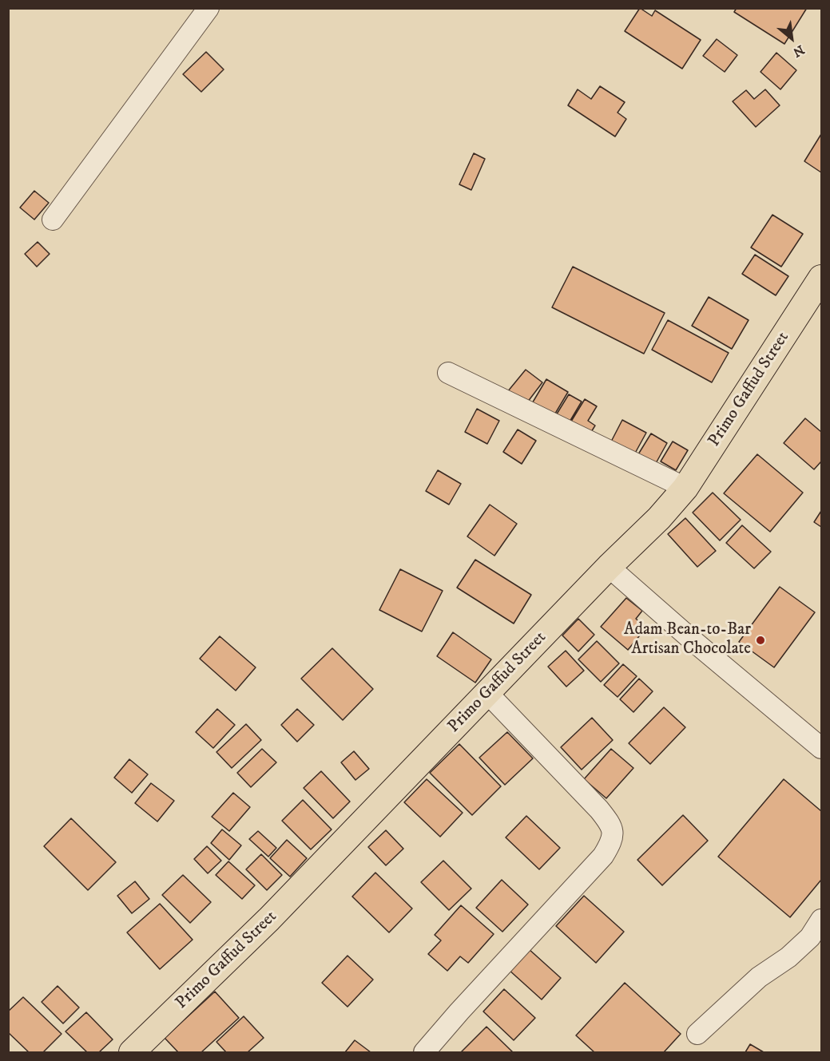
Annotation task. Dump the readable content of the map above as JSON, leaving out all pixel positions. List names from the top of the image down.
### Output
{
  "streets": {
    "main road": ["Primo Gaffud Street"]
  },
  "places": ["Adam Bean-to-Bar Artisan Chocolate"],
  "north": "bottom right"
}
